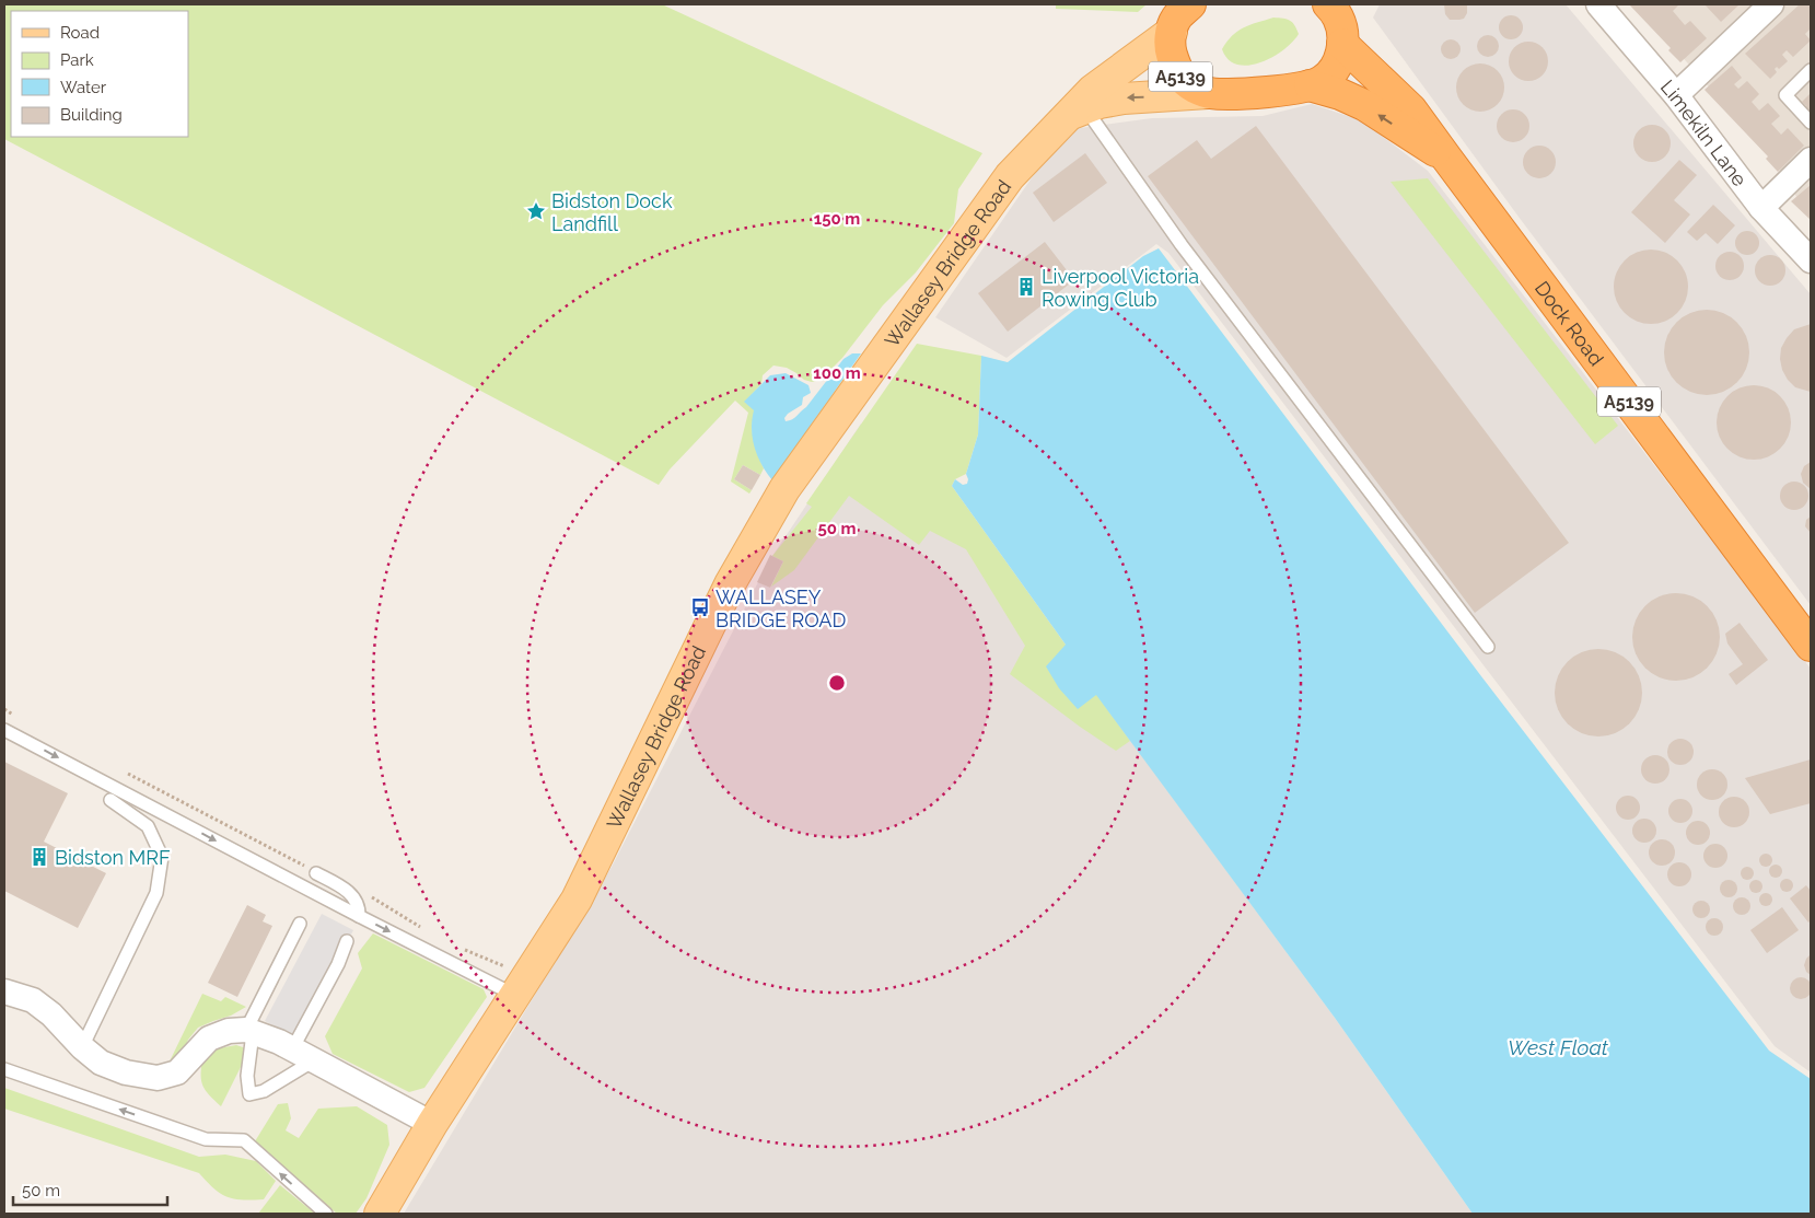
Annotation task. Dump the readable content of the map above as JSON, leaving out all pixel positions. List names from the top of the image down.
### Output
{
  "streets": {
    "highway": ["A5139", "Dock Road"],
    "main road": ["Wallasey Bridge Road"],
    "street": ["Limekiln Lane"]
  },
  "crossings": [
    ["A5139", "Wallasey Bridge Road"],
    ["A5139", "Dock Road"]
  ],
  "water": ["West Float"],
  "places": {
    "place": ["Bidston Dock Landfill"],
    "building": ["Liverpool Victoria Rowing Club", "Bidston MRF"],
    "bus stop": ["WALLASEY BRIDGE ROAD"]
  },
  "legend": [
    "Road",
    "Park",
    "Water",
    "Building"
  ],
  "scale_bar": "50 m",
  "rings": ["150 m", "100 m", "50 m"]
}
